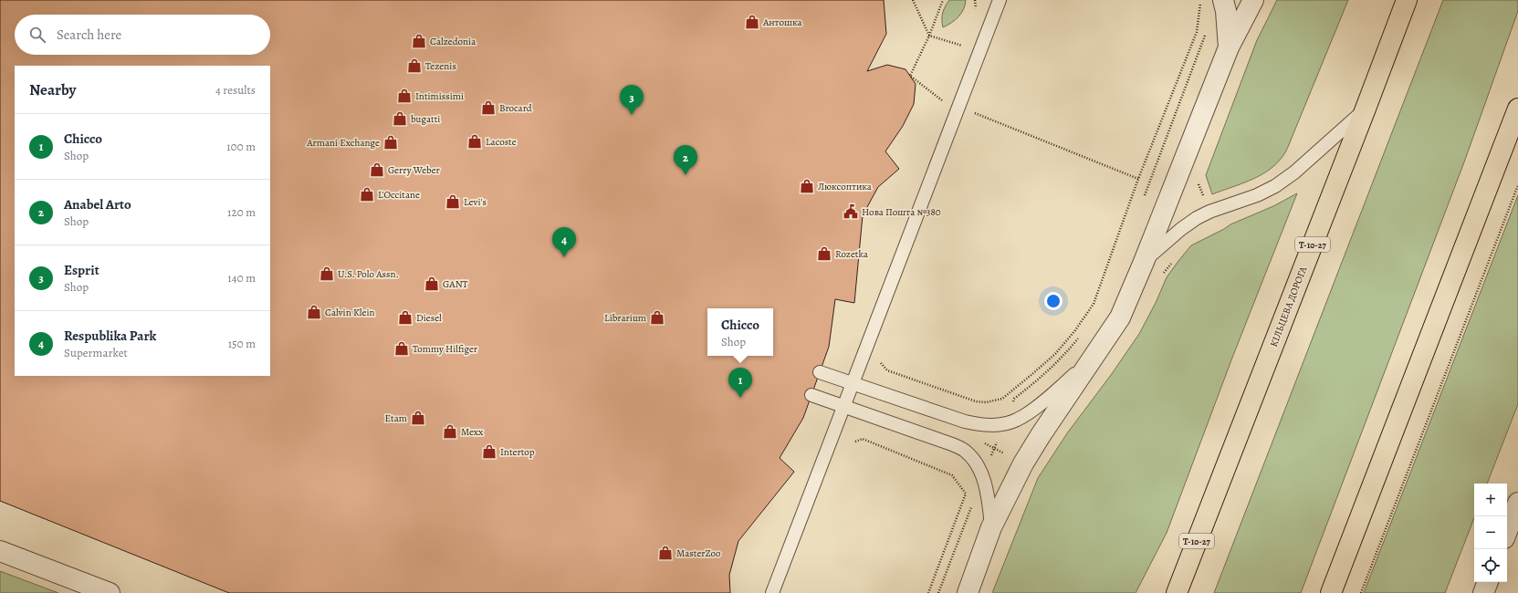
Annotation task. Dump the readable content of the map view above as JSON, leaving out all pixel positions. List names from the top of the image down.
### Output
{
  "streets": {
    "highway": ["Т-10-27", "КІЛЬЦЕВА ДОРОГА"]
  },
  "places": {
    "shop": [
      "Антошка",
      "Calzedonia",
      "Tezenis",
      "Intimissimi",
      "Brocard",
      "bugatti",
      "Lacoste",
      "Armani Exchange",
      "Gerry Weber",
      "Люксоптика",
      "L'Occitane",
      "Levi's",
      "Rozetka",
      "U.S. Polo Assn.",
      "GANT",
      "Calvin Klein",
      "Diesel",
      "Librarium",
      "Tommy Hilfiger",
      "Etam",
      "Mexx",
      "Intertop",
      "MasterZoo"
    ],
    "public building": ["Нова Пошта №380"]
  },
  "page": {
    "search": "Search here",
    "heading": ["Nearby", "4 results"],
    "pins": [
      "3",
      "2",
      "4",
      "1"
    ],
    "list": [
      {
        "mark": "1",
        "name": "Chicco",
        "note": "Shop",
        "value": "100 m"
      },
      {
        "mark": "2",
        "name": "Anabel Arto",
        "note": "Shop",
        "value": "120 m"
      },
      {
        "mark": "3",
        "name": "Esprit",
        "note": "Shop",
        "value": "140 m"
      },
      {
        "mark": "4",
        "name": "Respublika Park",
        "note": "Supermarket",
        "value": "150 m"
      }
    ],
    "popup": ["Chicco", "Shop"],
    "map_buttons": ["+", "−"]
  }
}
